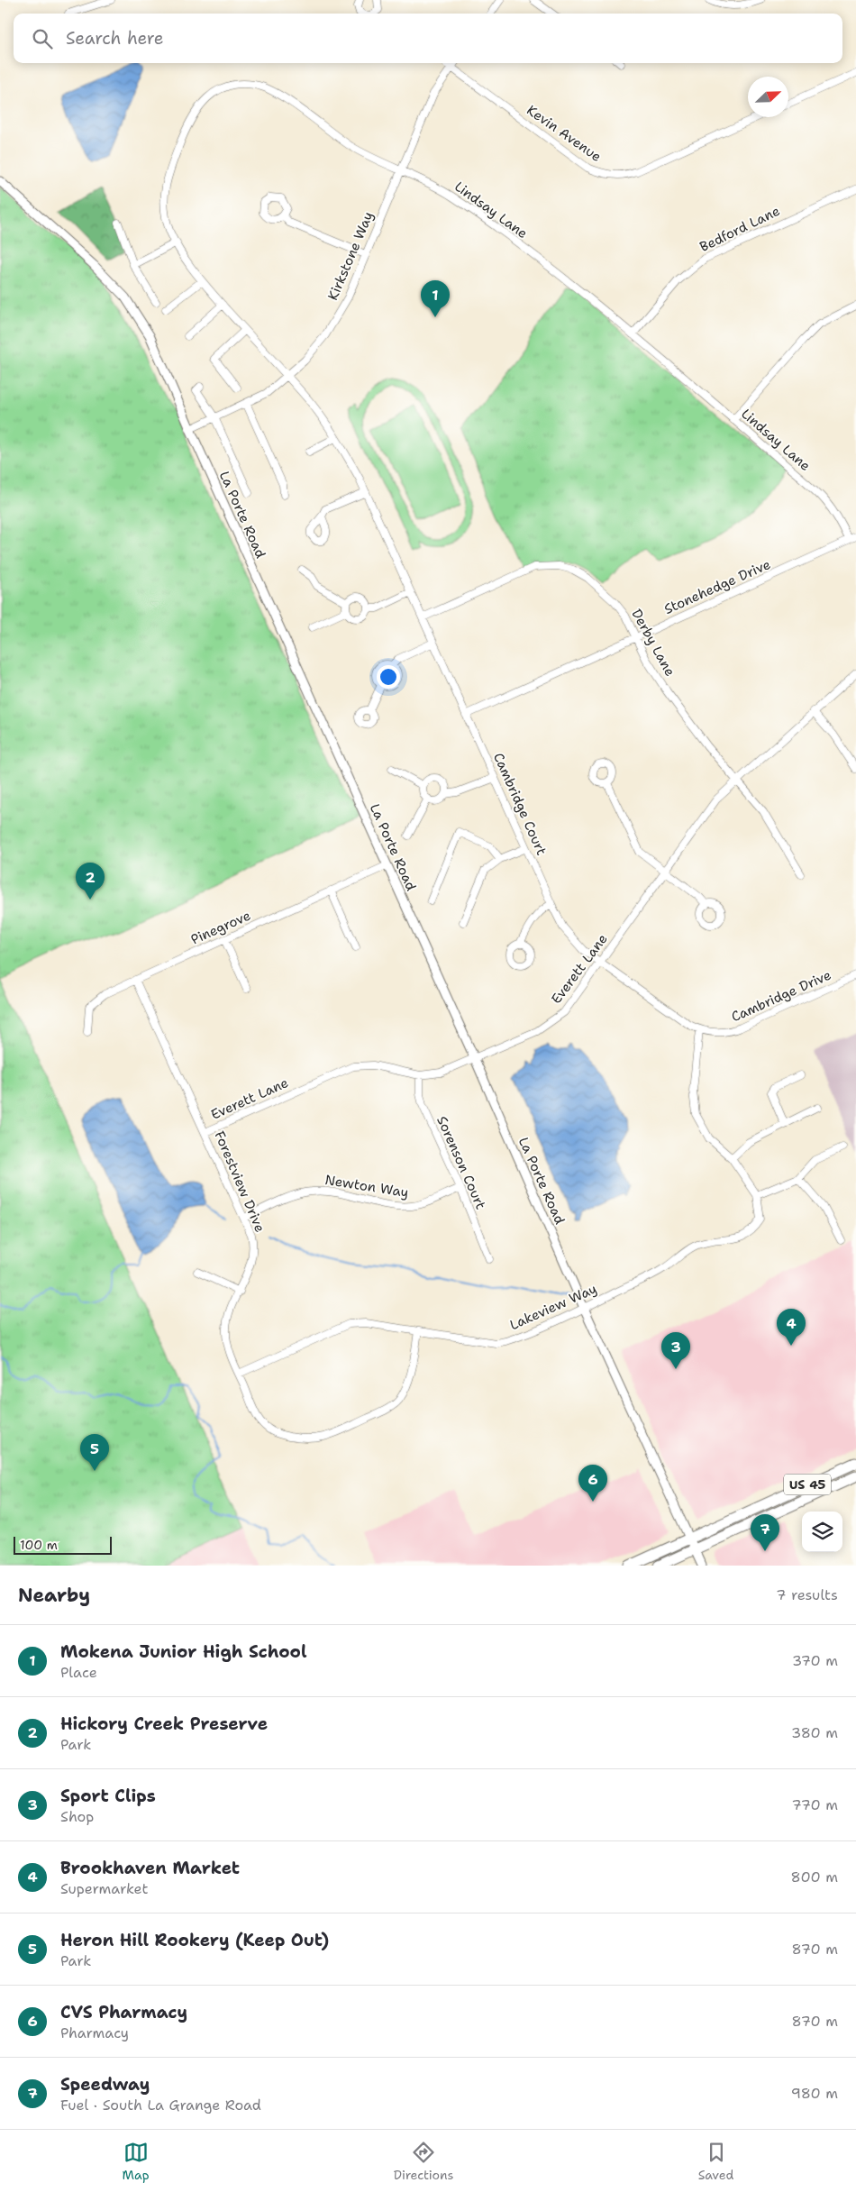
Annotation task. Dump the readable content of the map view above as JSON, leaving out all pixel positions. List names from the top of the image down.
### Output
{
  "streets": {
    "main road": ["US 45"],
    "street": [
      "Kevin Avenue",
      "Lindsay Lane",
      "Bedford Lane",
      "Kirkstone Way",
      "La Porte Road",
      "Stonehedge Drive",
      "Derby Lane",
      "Cambridge Court",
      "Pinegrove",
      "Everett Lane",
      "Cambridge Drive",
      "Sorenson Court",
      "Forestview Drive",
      "Newton Way",
      "Lakeview Way"
    ]
  },
  "crossings": [
    ["Kevin Avenue", "Kirkstone Way"],
    ["Lindsay Lane", "Bedford Lane"],
    ["Lindsay Lane", "Kirkstone Way"],
    ["Lindsay Lane", "Stonehedge Drive"],
    ["Lindsay Lane", "Cambridge Court"],
    ["Kirkstone Way", "La Porte Road"],
    ["Kirkstone Way", "Cambridge Court"],
    ["La Porte Road", "Pinegrove"],
    ["La Porte Road", "Everett Lane"],
    ["La Porte Road", "Lakeview Way"],
    ["La Porte Road", "US 45"],
    ["Stonehedge Drive", "Derby Lane"],
    ["Stonehedge Drive", "Cambridge Court"],
    ["Derby Lane", "Cambridge Court"],
    ["Derby Lane", "Everett Lane"],
    ["Cambridge Court", "Everett Lane"],
    ["Cambridge Court", "Cambridge Drive"],
    ["Pinegrove", "Forestview Drive"],
    ["Everett Lane", "Cambridge Drive"],
    ["Everett Lane", "Sorenson Court"],
    ["Everett Lane", "Forestview Drive"],
    ["Sorenson Court", "Newton Way"],
    ["Forestview Drive", "Newton Way"],
    ["Forestview Drive", "Lakeview Way"]
  ],
  "scale_bar": "100 m",
  "north": "top right",
  "page": {
    "search": "Search here",
    "pins": [
      "1",
      "2",
      "4",
      "3",
      "5",
      "6",
      "7"
    ],
    "scale": "100 m",
    "heading": ["Nearby", "7 results"],
    "list": [
      {
        "mark": "1",
        "name": "Mokena Junior High School",
        "note": "Place",
        "value": "370 m"
      },
      {
        "mark": "2",
        "name": "Hickory Creek Preserve",
        "note": "Park",
        "value": "380 m"
      },
      {
        "mark": "3",
        "name": "Sport Clips",
        "note": "Shop",
        "value": "770 m"
      },
      {
        "mark": "4",
        "name": "Brookhaven Market",
        "note": "Supermarket",
        "value": "800 m"
      },
      {
        "mark": "5",
        "name": "Heron Hill Rookery (Keep Out)",
        "note": "Park",
        "value": "870 m"
      },
      {
        "mark": "6",
        "name": "CVS Pharmacy",
        "note": "Pharmacy",
        "value": "870 m"
      },
      {
        "mark": "7",
        "name": "Speedway",
        "note": "Fuel · South La Grange Road",
        "value": "980 m"
      }
    ],
    "nav": ["Map", "Directions", "Saved"]
  }
}
